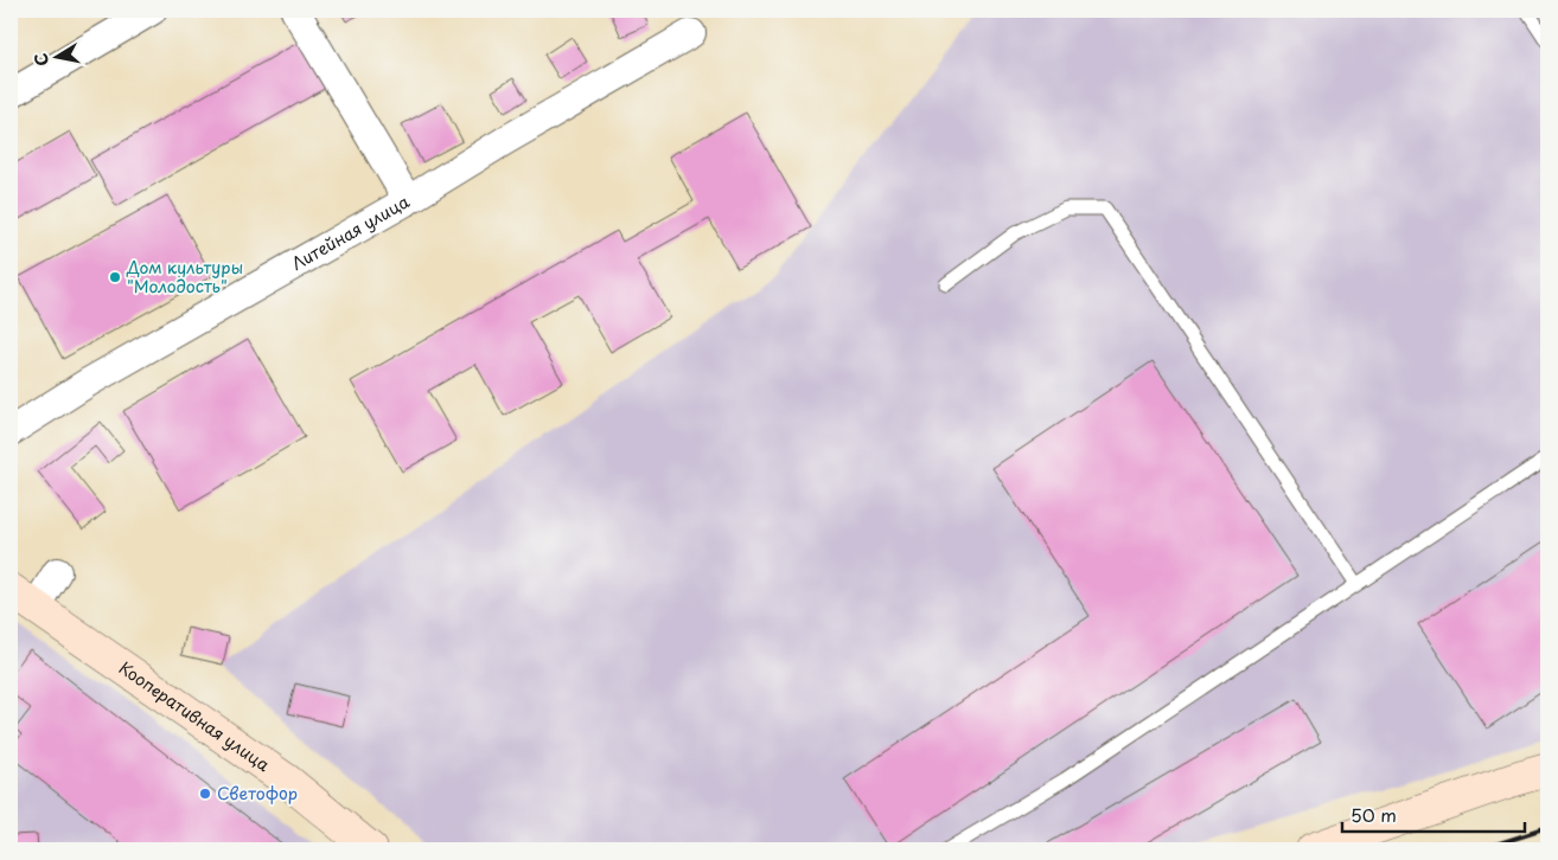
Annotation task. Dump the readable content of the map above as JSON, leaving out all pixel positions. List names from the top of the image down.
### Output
{
  "streets": {
    "street": ["Литейная улица", "Кооперативная улица"]
  },
  "places": ["Дом культуры \"Молодость\"", "Светофор"],
  "scale_bar": "50 m",
  "north": "left"
}
